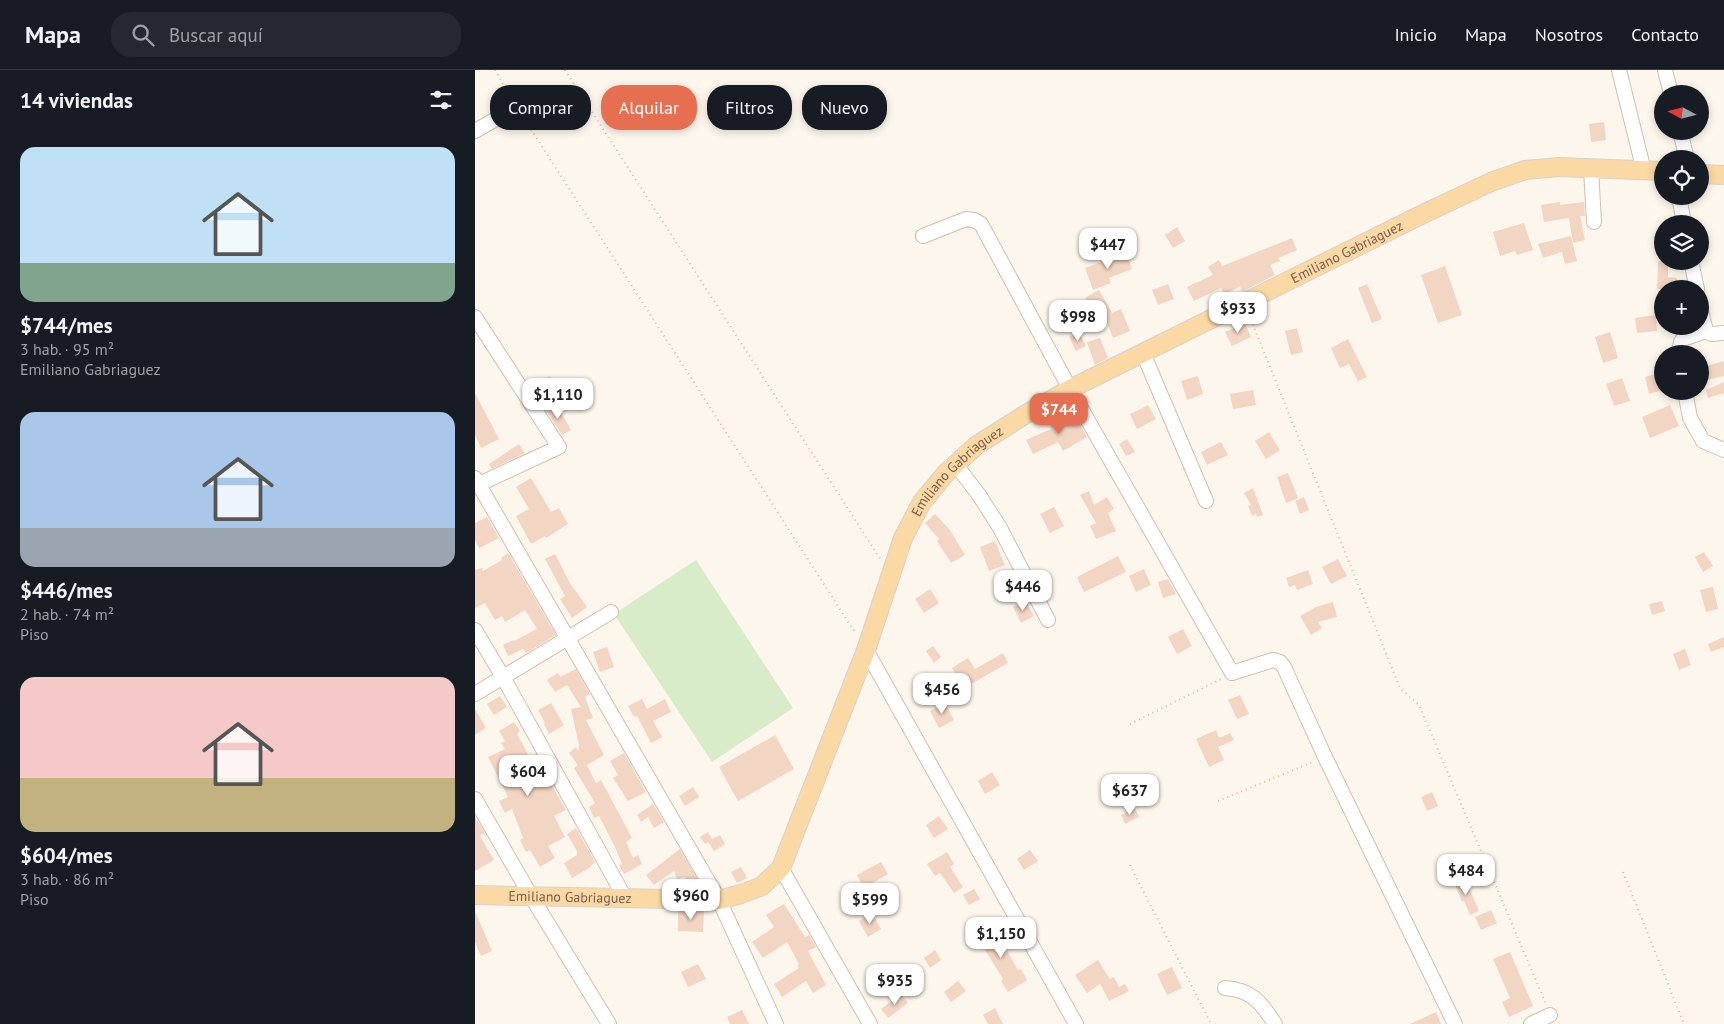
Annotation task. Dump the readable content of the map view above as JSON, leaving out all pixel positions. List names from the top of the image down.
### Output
{
  "streets": {
    "main road": ["Emiliano Gabriaguez"]
  },
  "north": "left",
  "page": {
    "header": "Mapa",
    "search": "Buscar aquí",
    "nav": [
      "Inicio",
      "Mapa",
      "Nosotros",
      "Contacto"
    ],
    "heading": "14 viviendas",
    "map_buttons": ["+", "−"],
    "chip": [
      "Comprar",
      "Alquilar",
      "Filtros",
      "Nuevo"
    ],
    "list": [
      {
        "name": "$744/mes",
        "note": "3 hab. · 95 m² · Emiliano Gabriaguez"
      },
      {
        "name": "$446/mes",
        "note": "2 hab. · 74 m² · Piso"
      },
      {
        "name": "$604/mes",
        "note": "3 hab. · 86 m² · Piso"
      }
    ],
    "price": [
      "$447",
      "$933",
      "$998",
      "$1,110",
      "$744",
      "$446",
      "$456",
      "$604",
      "$637",
      "$484",
      "$960",
      "$599",
      "$1,150",
      "$935"
    ]
  }
}
